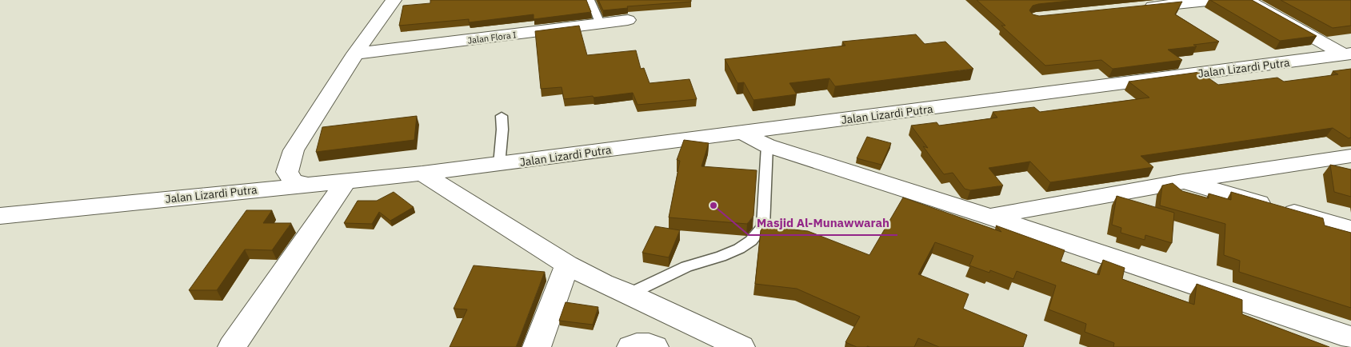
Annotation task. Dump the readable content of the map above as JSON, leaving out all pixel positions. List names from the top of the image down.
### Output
{
  "streets": {
    "street": ["Jalan Flora I", "Jalan Lizardi Putra"]
  },
  "places": ["Masjid Al-Munawwarah"]
}
